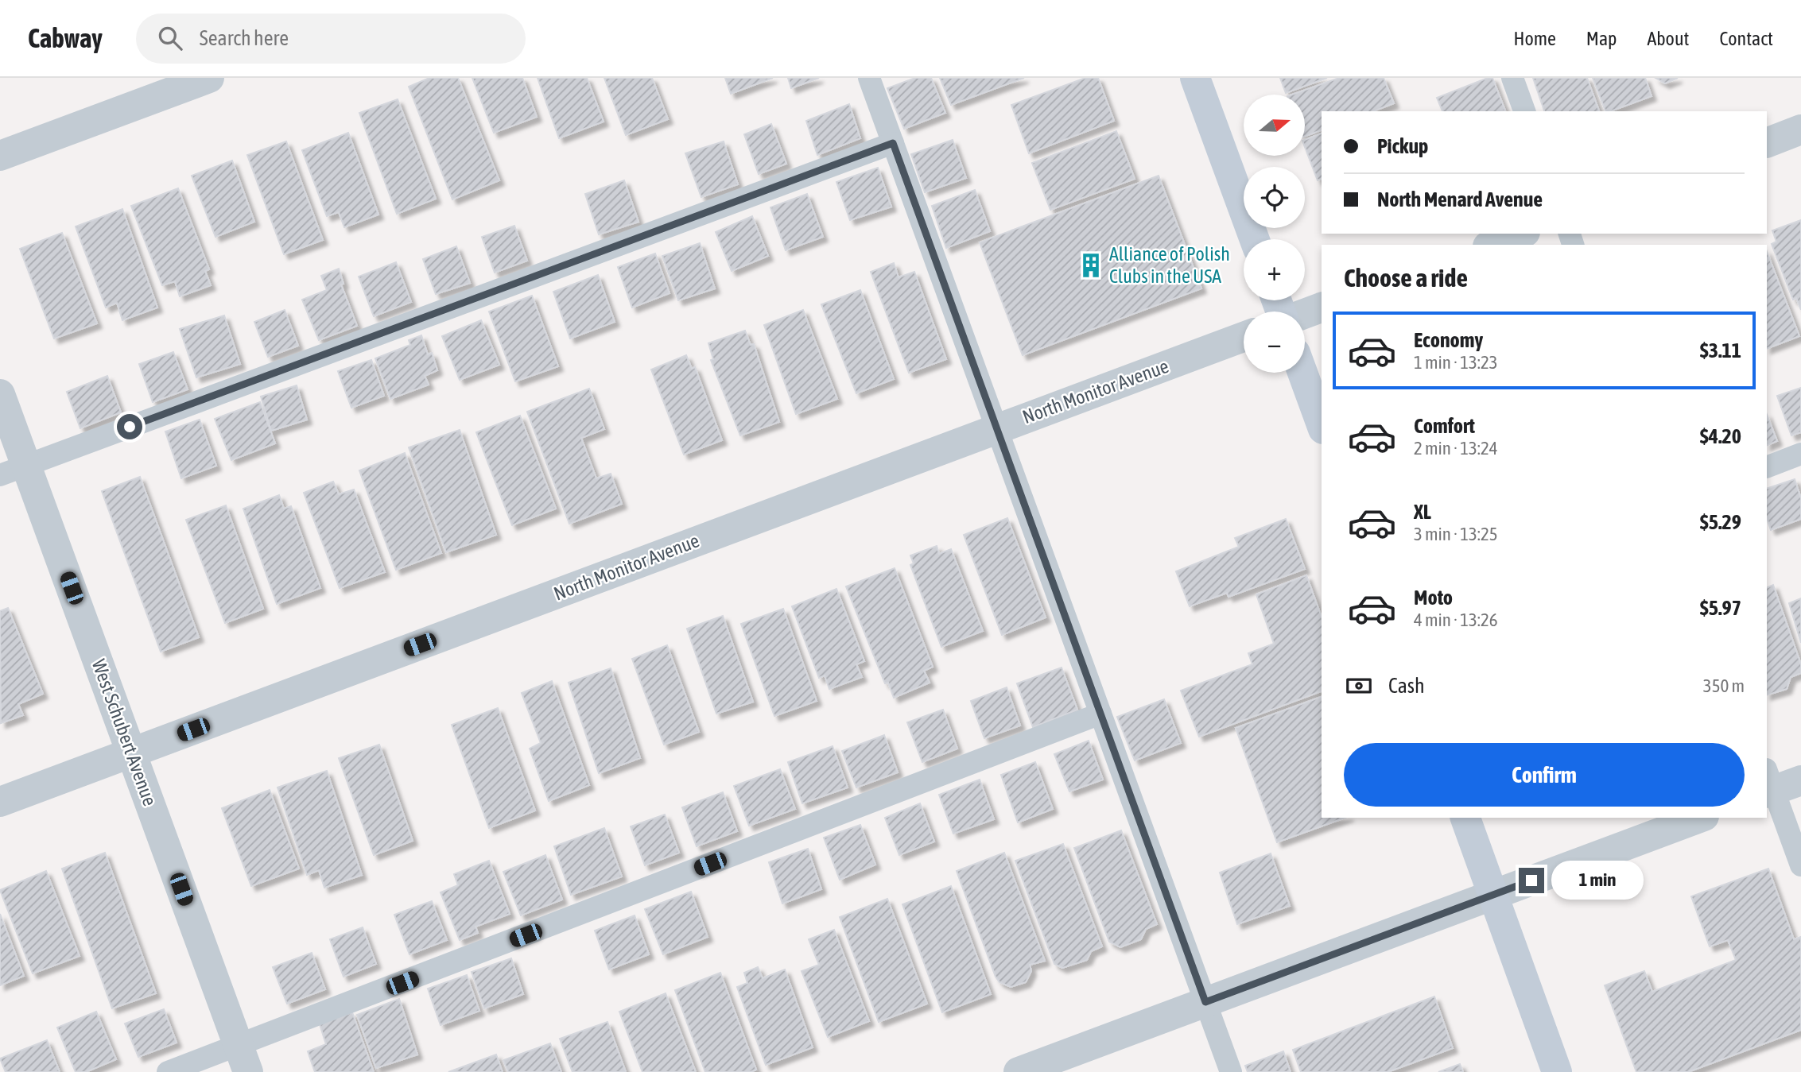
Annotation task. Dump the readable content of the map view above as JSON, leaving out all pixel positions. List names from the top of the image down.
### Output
{
  "streets": {
    "street": ["North Monitor Avenue", "West Schubert Avenue"]
  },
  "crossings": [
    ["North Monitor Avenue", "West Schubert Avenue"]
  ],
  "places": {
    "building": ["Alliance of Polish Clubs in the USA"]
  },
  "north": "right",
  "page": {
    "header": "Cabway",
    "search": "Search here",
    "nav": [
      "Home",
      "Map",
      "About",
      "Contact"
    ],
    "map_buttons": ["+", "−"],
    "banner": ["Pickup", "North Menard Avenue"],
    "heading": "Choose a ride",
    "list": [
      {
        "name": "Economy",
        "note": "1 min · 13:23",
        "value": "$3.11"
      },
      {
        "name": "Comfort",
        "note": "2 min · 13:24",
        "value": "$4.20"
      },
      {
        "name": "XL",
        "note": "3 min · 13:25",
        "value": "$5.29"
      },
      {
        "name": "Moto",
        "note": "4 min · 13:26",
        "value": "$5.97"
      }
    ],
    "pay": ["Cash", "350 m"],
    "buttons": "Confirm",
    "bubble": "1 min"
  }
}
